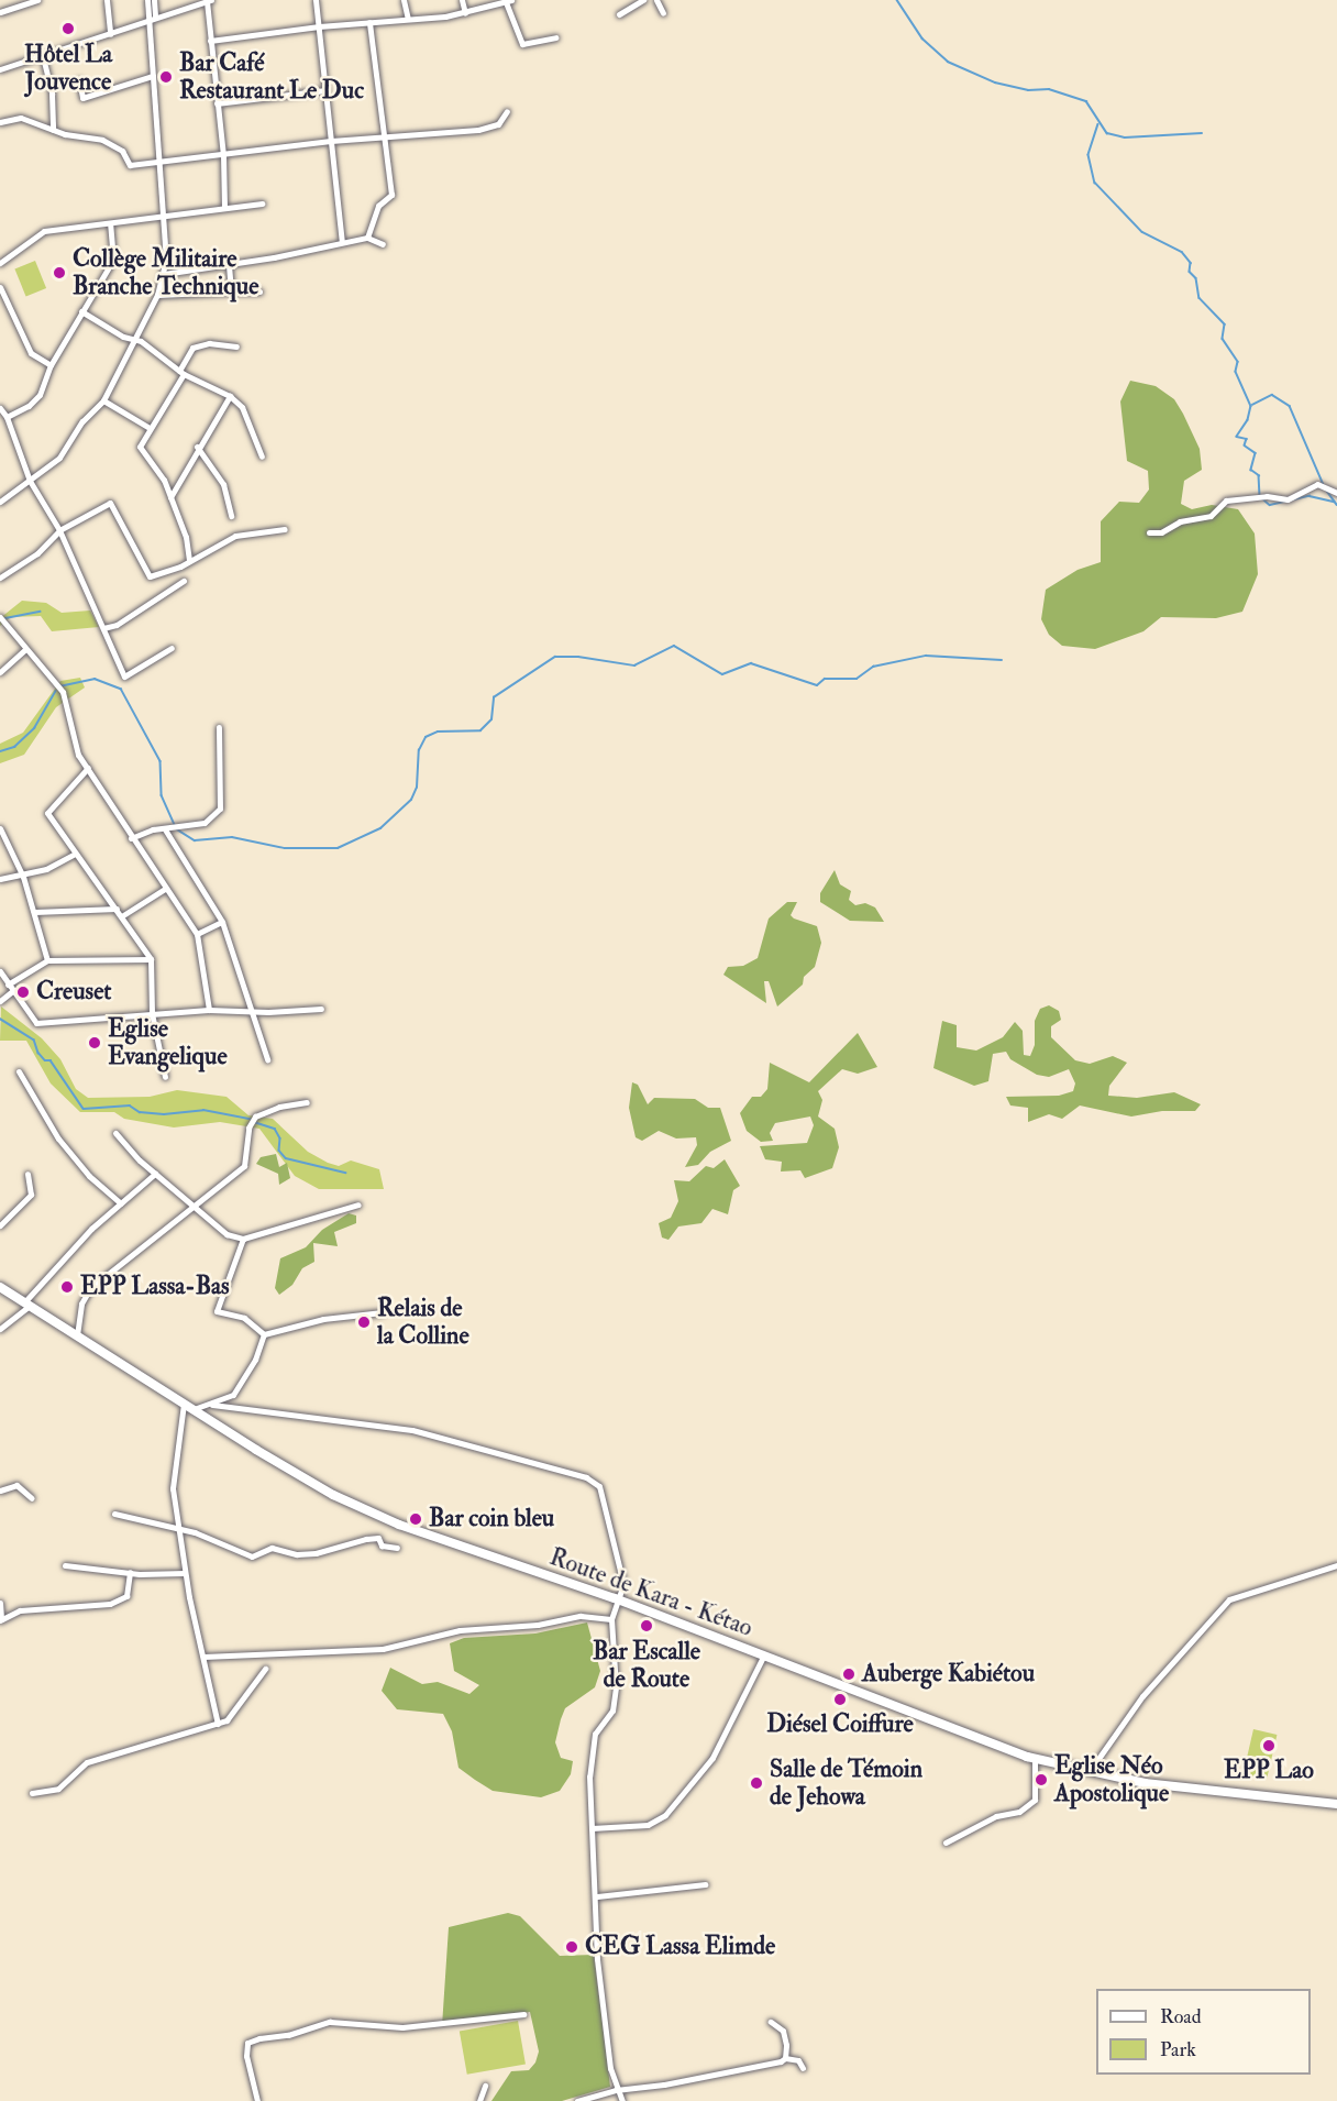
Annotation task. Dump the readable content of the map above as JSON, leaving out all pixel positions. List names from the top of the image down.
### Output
{
  "streets": {
    "main road": ["Route de Kara - Kétao"]
  },
  "places": [
    "Hôtel La Jouvence",
    "Bar Café Restaurant Le Duc",
    "Collège Militaire Branche Technique",
    "Creuset",
    "Eglise Evangelique",
    "EPP Lassa-Bas",
    "Relais de la Colline",
    "Bar coin bleu",
    "Bar Escalle de Route",
    "Auberge Kabiétou",
    "Diésel Coiffure",
    "EPP Lao",
    "Eglise Néo Apostolique",
    "Salle de Témoin de Jehowa",
    "CEG Lassa Elimde"
  ],
  "legend": ["Road", "Park"]
}
